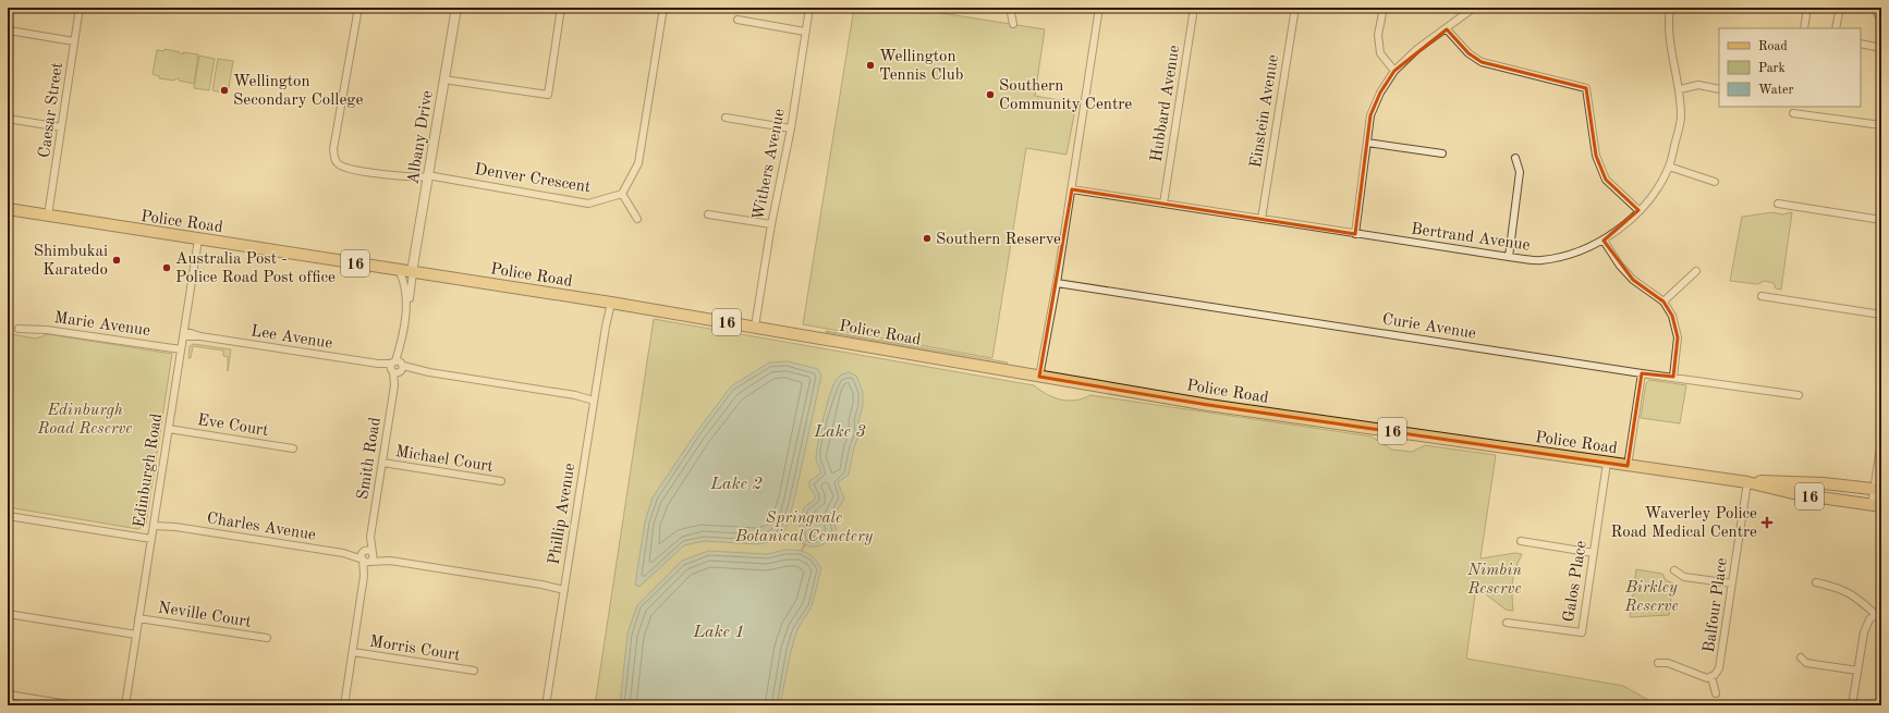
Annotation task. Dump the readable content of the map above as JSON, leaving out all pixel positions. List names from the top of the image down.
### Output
{
  "streets": {
    "main road": ["Police Road", "16"],
    "street": [
      "Hubbard Avenue",
      "Caesar Street",
      "Einstein Avenue",
      "Albany Drive",
      "Withers Avenue",
      "Denver Crescent",
      "Bertrand Avenue",
      "Marie Avenue",
      "Curie Avenue",
      "Lee Avenue",
      "Eve Court",
      "Smith Road",
      "Michael Court",
      "Edinburgh Road",
      "Phillip Avenue",
      "Charles Avenue",
      "Galos Place",
      "Balfour Place",
      "Neville Court",
      "Morris Court"
    ]
  },
  "crossings": [
    ["Hubbard Avenue", "Bertrand Avenue"],
    ["Caesar Street", "Police Road"],
    ["Einstein Avenue", "Bertrand Avenue"],
    ["Albany Drive", "Denver Crescent"],
    ["Albany Drive", "Police Road"],
    ["Albany Drive", "Smith Road"],
    ["Withers Avenue", "Police Road"],
    ["Police Road", "Smith Road"],
    ["Police Road", "Edinburgh Road"],
    ["Police Road", "Phillip Avenue"],
    ["Police Road", "Galos Place"],
    ["Police Road", "Balfour Place"],
    ["Marie Avenue", "Edinburgh Road"],
    ["Lee Avenue", "Smith Road"],
    ["Lee Avenue", "Edinburgh Road"],
    ["Lee Avenue", "Phillip Avenue"],
    ["Eve Court", "Edinburgh Road"],
    ["Smith Road", "Michael Court"],
    ["Smith Road", "Charles Avenue"],
    ["Smith Road", "Morris Court"],
    ["Edinburgh Road", "Charles Avenue"],
    ["Edinburgh Road", "Neville Court"]
  ],
  "water": ["Lake 3", "Lake 2", "Lake 1"],
  "parks": [
    "Edinburgh Road Reserve",
    "Springvale Botanical Cemetery",
    "Nimbin Reserve",
    "Birkley Reserve"
  ],
  "places": {
    "other": [
      "Wellington Tennis Club",
      "Wellington Secondary College",
      "Southern Community Centre",
      "Southern Reserve",
      "Shimbukai Karatedo",
      "Australia Post - Police Road Post office"
    ],
    "health": ["Waverley Police Road Medical Centre"]
  },
  "legend": ["Road", "Park", "Water"]
}
